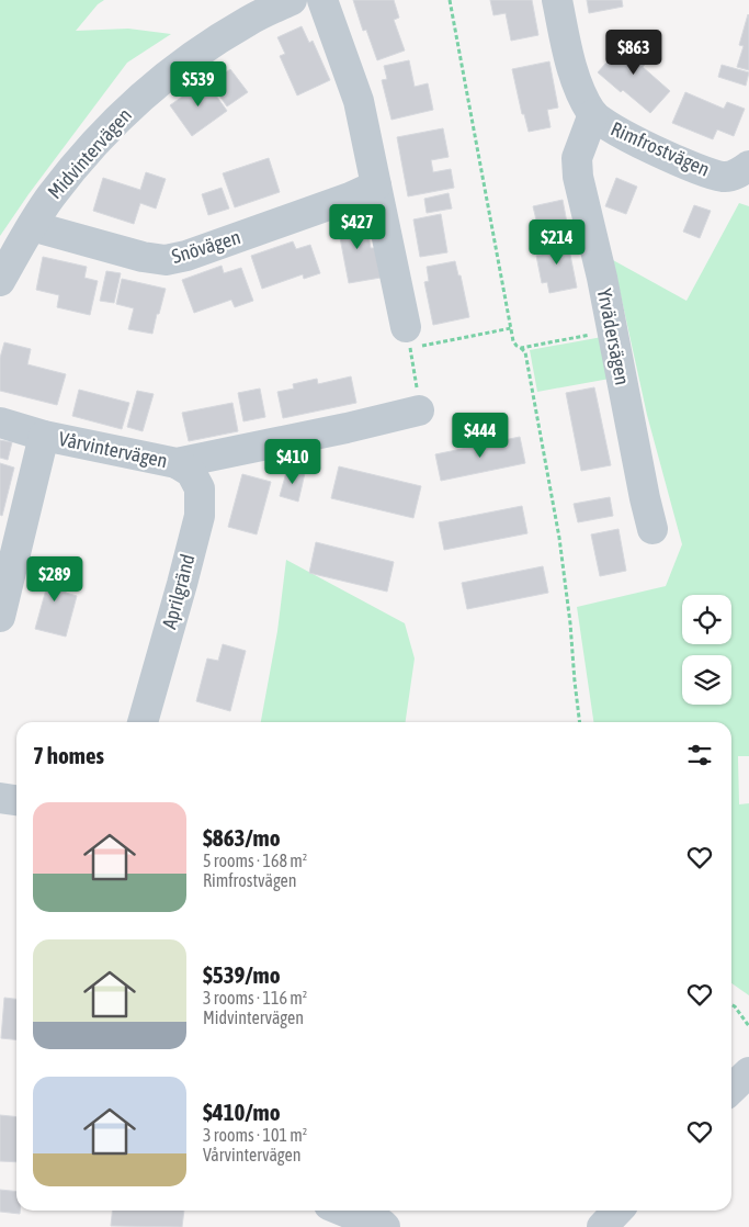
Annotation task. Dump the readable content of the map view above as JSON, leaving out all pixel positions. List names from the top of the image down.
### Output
{
  "streets": {
    "street": [
      "Rimfrostvägen",
      "Midvintervägen",
      "Snövägen",
      "Yrvädersägen",
      "Vårvintervägen",
      "Aprilgränd"
    ]
  },
  "crossings": [
    ["Rimfrostvägen", "Yrvädersägen"],
    ["Midvintervägen", "Snövägen"],
    ["Vårvintervägen", "Aprilgränd"]
  ],
  "page": {
    "price": [
      "$863",
      "$539",
      "$427",
      "$214",
      "$444",
      "$410",
      "$289"
    ],
    "heading": "7 homes",
    "list": [
      {
        "name": "$863/mo",
        "note": "5 rooms · 168 m² · Rimfrostvägen"
      },
      {
        "name": "$539/mo",
        "note": "3 rooms · 116 m² · Midvintervägen"
      },
      {
        "name": "$410/mo",
        "note": "3 rooms · 101 m² · Vårvintervägen"
      }
    ]
  }
}
